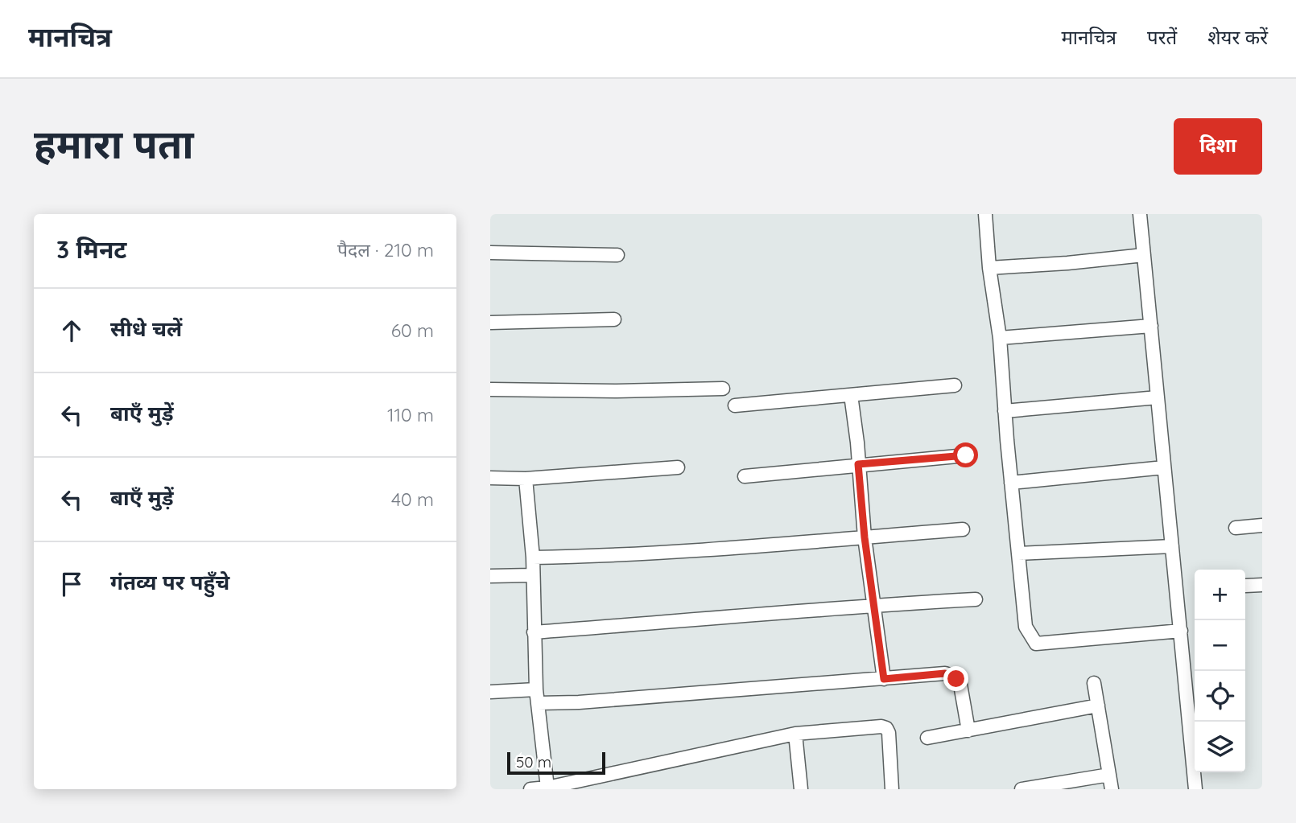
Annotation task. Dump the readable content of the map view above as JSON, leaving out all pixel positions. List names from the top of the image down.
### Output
{
  "scale_bar": "50 m",
  "page": {
    "header": "मानचित्र",
    "nav": ["मानचित्र", "परतें", "शेयर करें"],
    "buttons": "दिशा",
    "title": "हमारा पता",
    "heading": ["3 मिनट", "पैदल · 210 m"],
    "list": [
      ["सीधे चलें", "60 m"],
      ["बाएँ मुड़ें", "110 m"],
      ["बाएँ मुड़ें", "40 m"],
      "गंतव्य पर पहुँचे"
    ],
    "map_buttons": ["+", "−"],
    "scale": "50 m"
  }
}
